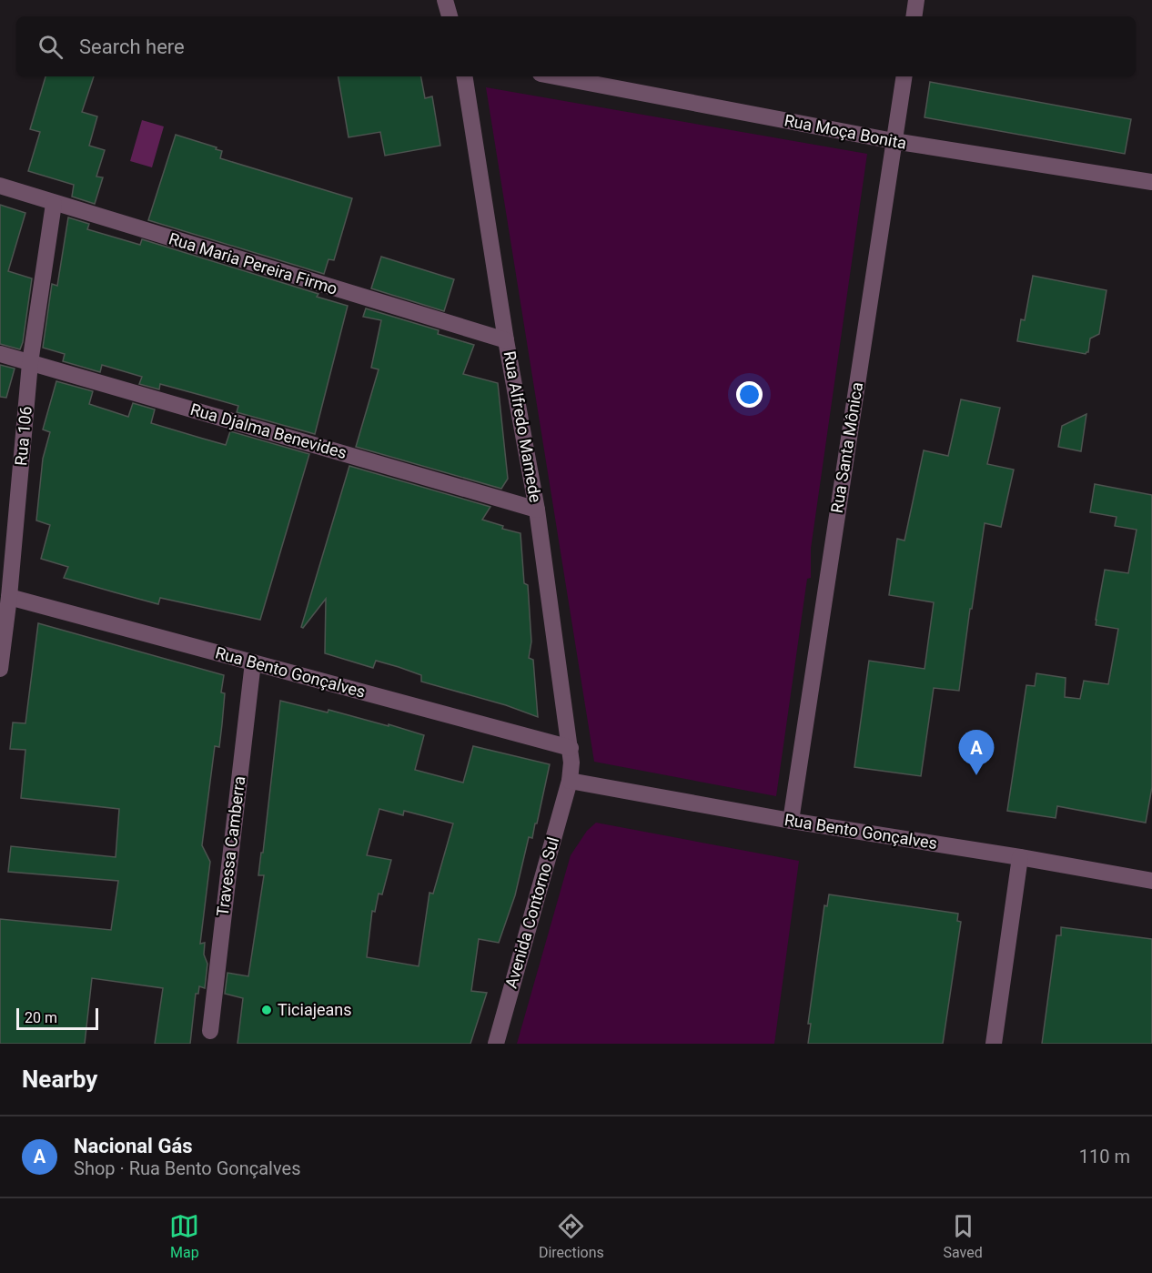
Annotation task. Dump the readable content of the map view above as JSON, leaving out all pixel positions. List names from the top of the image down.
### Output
{
  "streets": {
    "street": [
      "Rua Moça Bonita",
      "Rua Maria Pereira Firmo",
      "Rua Alfredo Mamede",
      "Rua Djalma Benevides",
      "Rua 106",
      "Rua Santa Mônica",
      "Rua Bento Gonçalves",
      "Travessa Camberra",
      "Avenida Contorno Sul"
    ]
  },
  "crossings": [
    ["Rua Moça Bonita", "Rua Santa Mônica"],
    ["Rua Maria Pereira Firmo", "Rua Alfredo Mamede"],
    ["Rua Maria Pereira Firmo", "Rua 106"],
    ["Rua Alfredo Mamede", "Rua Djalma Benevides"],
    ["Rua Alfredo Mamede", "Rua Bento Gonçalves"],
    ["Rua Alfredo Mamede", "Avenida Contorno Sul"],
    ["Rua Djalma Benevides", "Rua 106"],
    ["Rua 106", "Rua Bento Gonçalves"],
    ["Rua Santa Mônica", "Rua Bento Gonçalves"],
    ["Rua Bento Gonçalves", "Travessa Camberra"],
    ["Rua Bento Gonçalves", "Avenida Contorno Sul"]
  ],
  "places": ["Ticiajeans"],
  "scale_bar": "20 m",
  "page": {
    "search": "Search here",
    "pins": "A",
    "scale": "20 m",
    "heading": "Nearby",
    "list": [
      {
        "mark": "A",
        "name": "Nacional Gás",
        "note": "Shop · Rua Bento Gonçalves",
        "value": "110 m"
      }
    ],
    "nav": ["Map", "Directions", "Saved"]
  }
}
